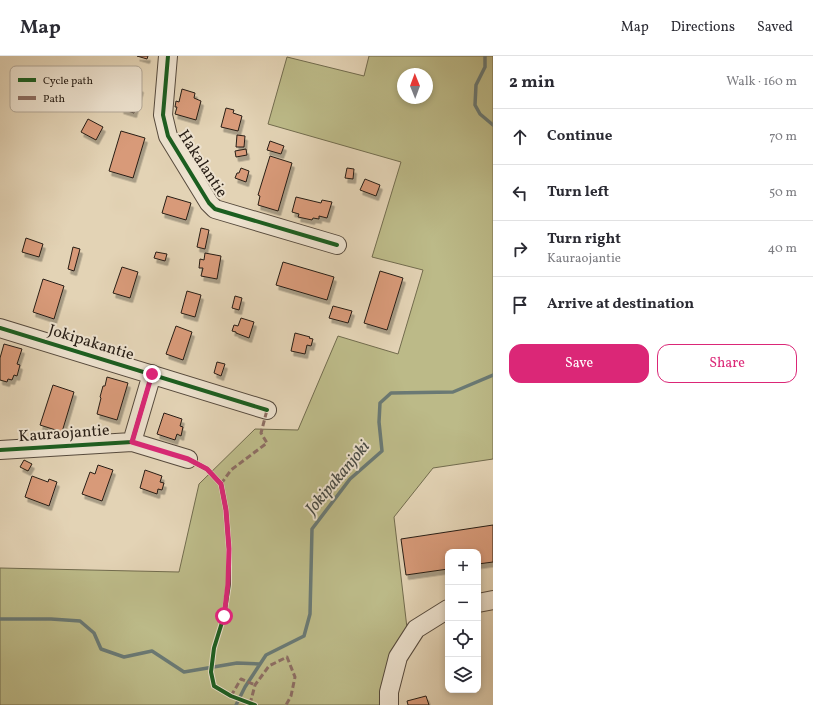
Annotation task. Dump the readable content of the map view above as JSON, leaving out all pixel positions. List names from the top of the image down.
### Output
{
  "streets": {
    "street": ["Hakalantie", "Jokipakantie", "Kauraojantie"]
  },
  "crossings": [
    ["Jokipakantie", "Kauraojantie"]
  ],
  "water": ["Jokipakanjoki"],
  "legend": ["Cycle path", "Path"],
  "north": "top",
  "page": {
    "header": "Map",
    "nav": ["Map", "Directions", "Saved"],
    "heading": ["2 min", "Walk · 160 m"],
    "list": [
      ["Continue", "70 m"],
      ["Turn left", "50 m"],
      ["Turn right", "Kauraojantie", "40 m"],
      "Arrive at destination"
    ],
    "buttons": ["Save", "Share"],
    "map_buttons": ["+", "−"]
  }
}
